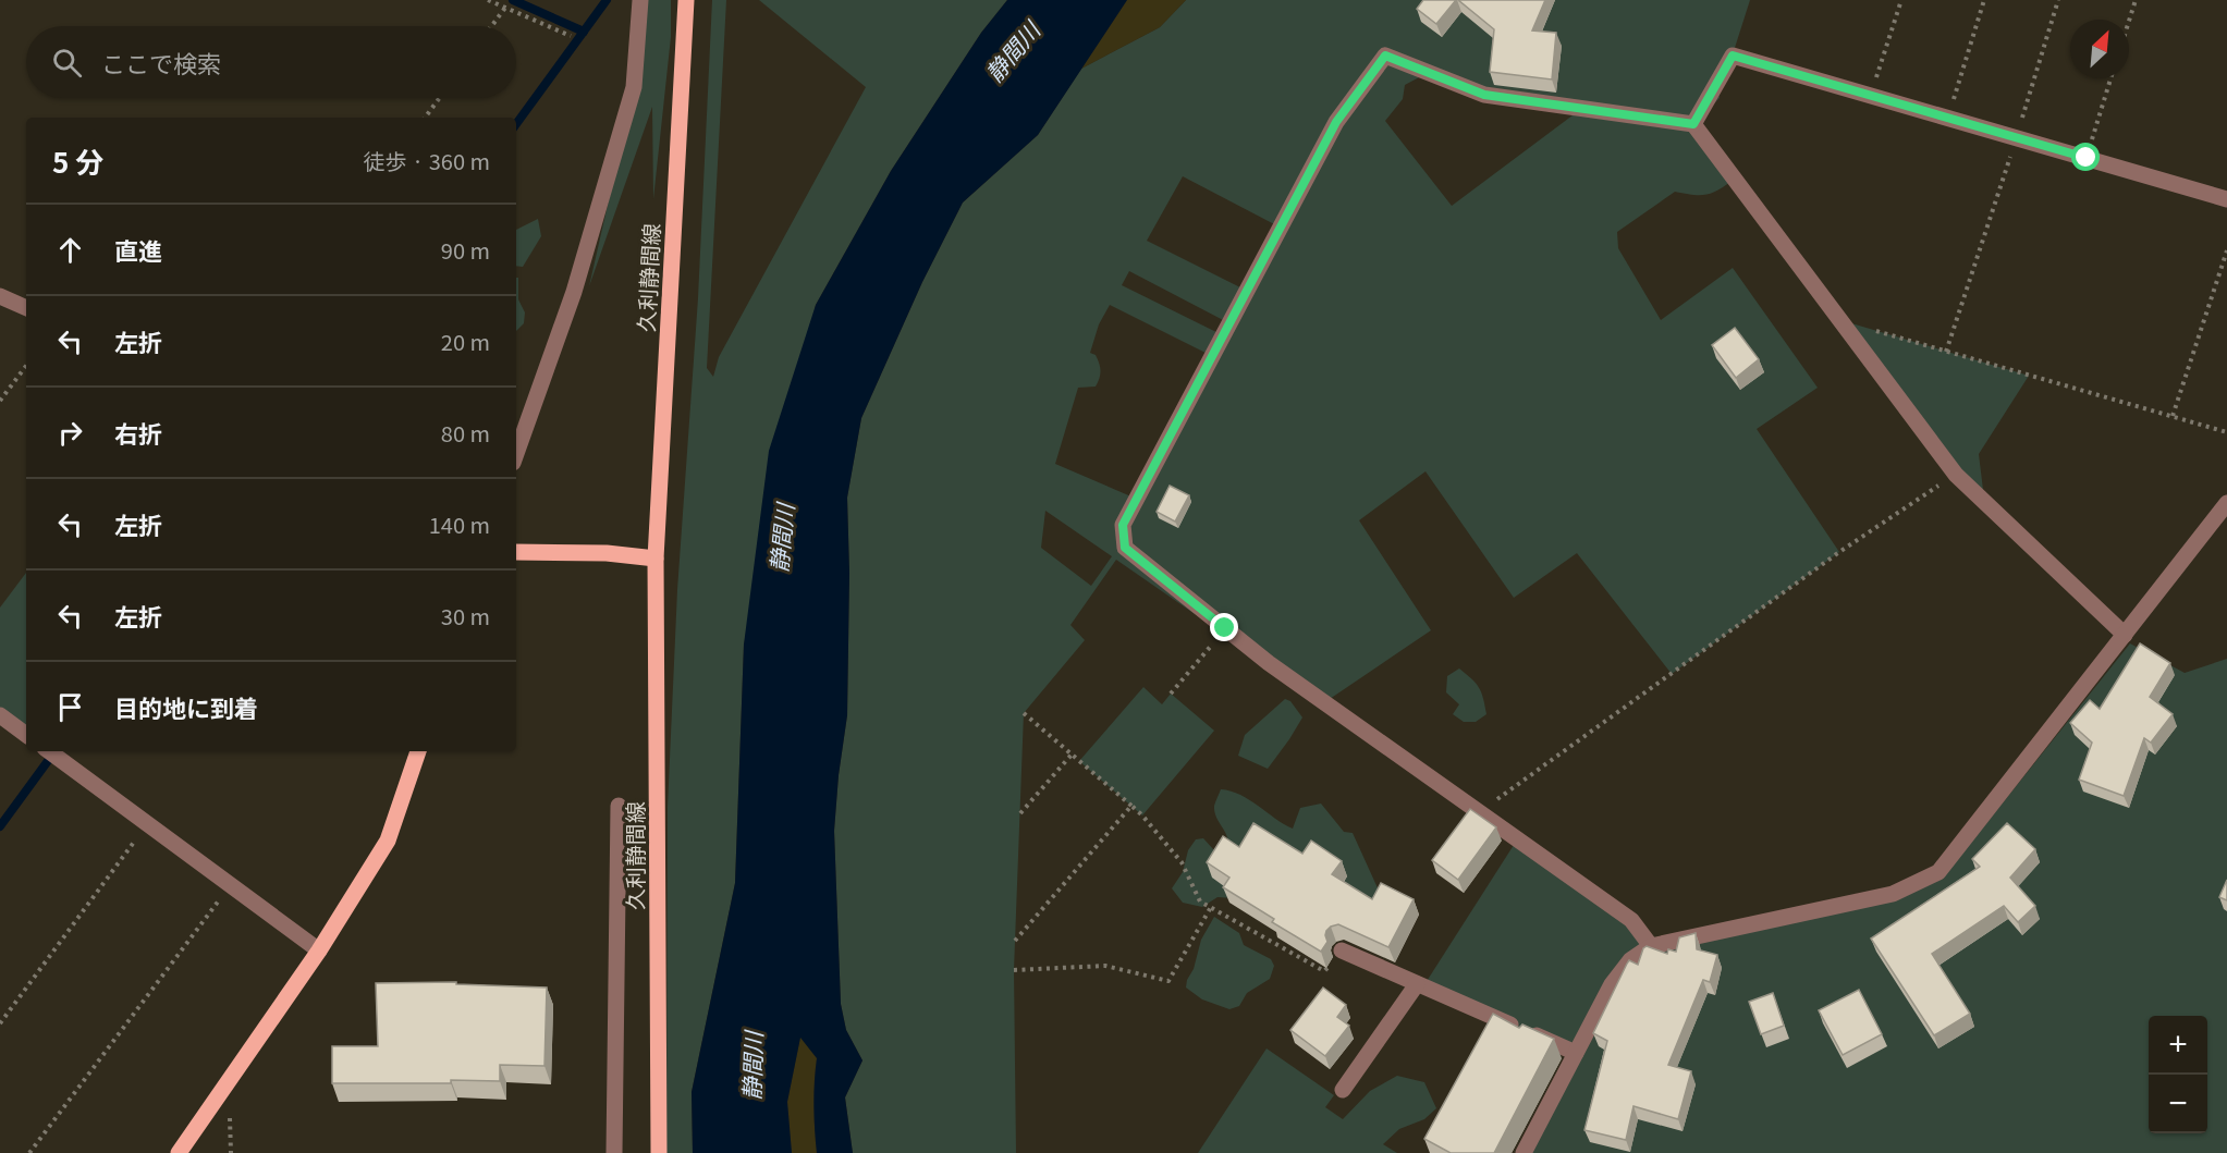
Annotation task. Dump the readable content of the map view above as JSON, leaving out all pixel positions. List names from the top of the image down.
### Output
{
  "streets": {
    "main road": ["久利静間線"]
  },
  "water": ["静間川"],
  "north": "top right",
  "page": {
    "search": "ここで検索",
    "heading": ["5 分", "徒歩 · 360 m"],
    "list": [
      ["直進", "90 m"],
      ["左折", "20 m"],
      ["右折", "80 m"],
      ["左折", "140 m"],
      ["左折", "30 m"],
      "目的地に到着"
    ],
    "map_buttons": ["+", "−"]
  }
}
